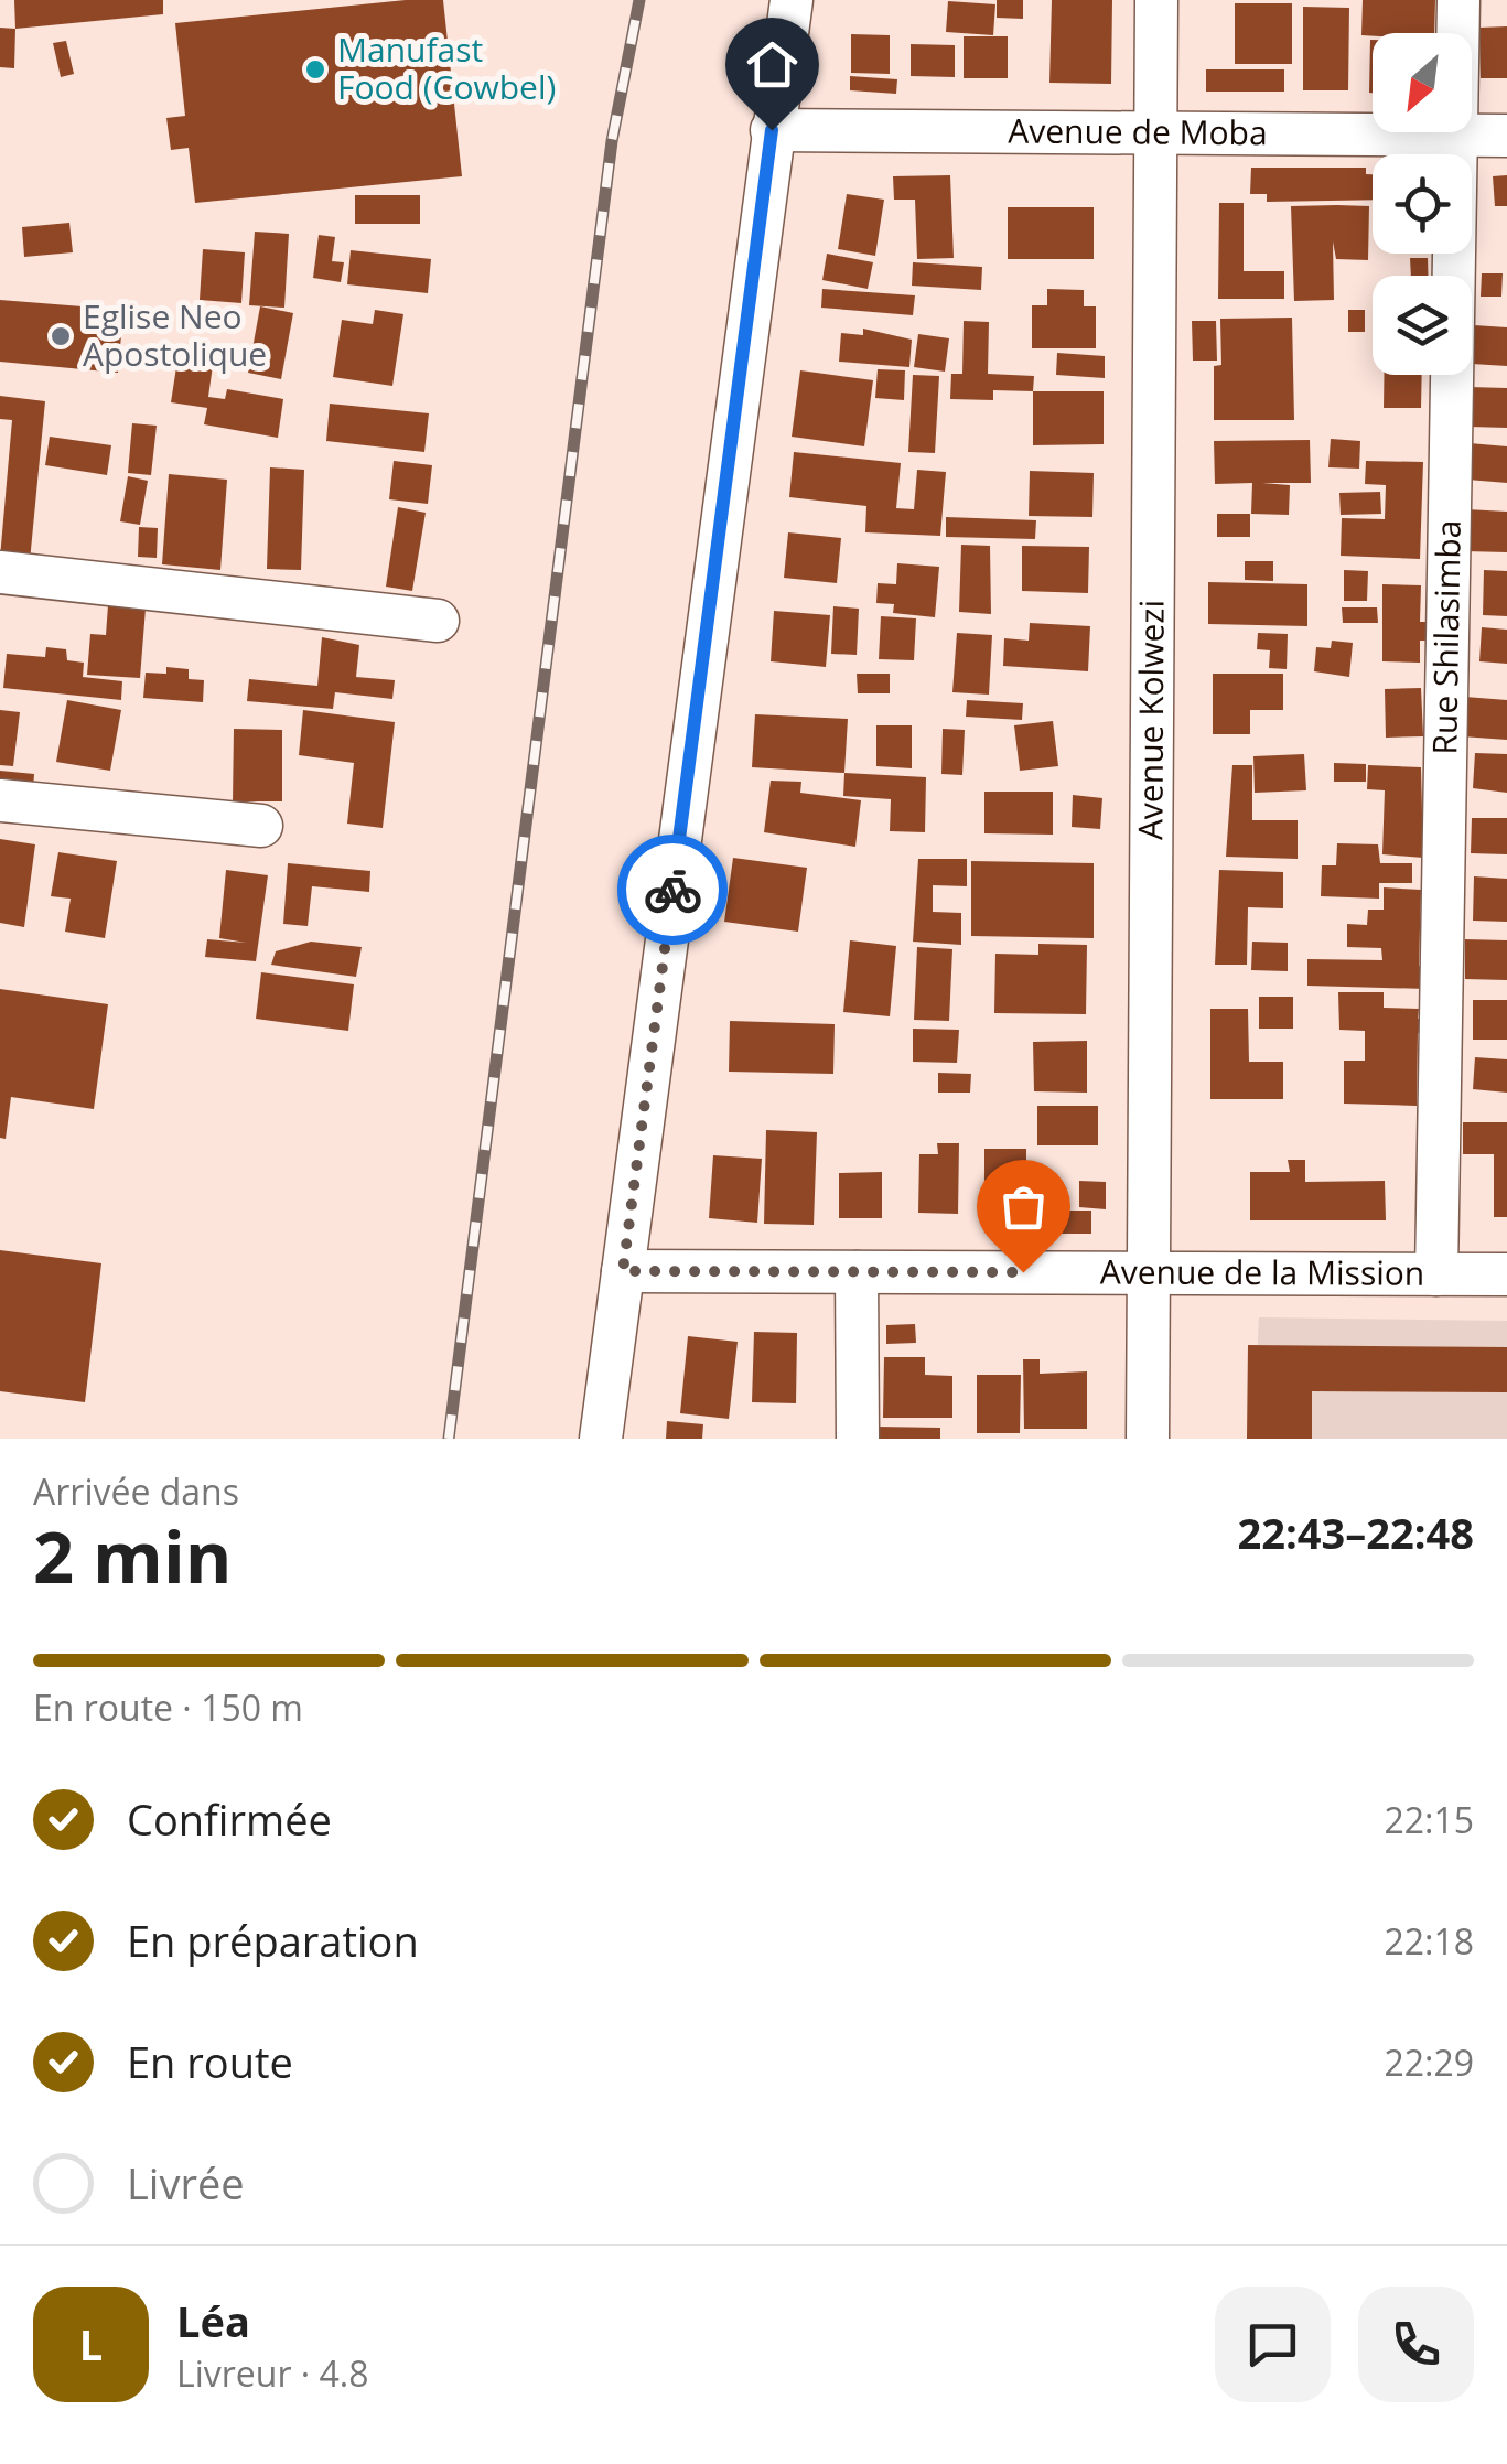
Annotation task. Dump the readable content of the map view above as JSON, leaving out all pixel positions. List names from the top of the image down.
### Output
{
  "streets": {
    "street": [
      "Avenue de Moba",
      "Rue Shilasimba",
      "Avenue Kolwezi",
      "Avenue de la Mission"
    ]
  },
  "crossings": [
    ["Avenue de Moba", "Rue Shilasimba"],
    ["Avenue de Moba", "Avenue Kolwezi"],
    ["Rue Shilasimba", "Avenue de la Mission"],
    ["Avenue Kolwezi", "Avenue de la Mission"]
  ],
  "places": ["Manufast Food (Cowbel)", "Eglise Neo Apostolique"],
  "north": "bottom left",
  "page": {
    "heading": ["2 min", "Arrivée dans", "22:43–22:48"],
    "panel": ["Léa", "Livreur · 4.8"],
    "bar": "En route · 150 m",
    "list": [
      ["Confirmée", "22:15"],
      ["En préparation", "22:18"],
      ["En route", "22:29"],
      "Livrée"
    ],
    "round": "L"
  }
}
